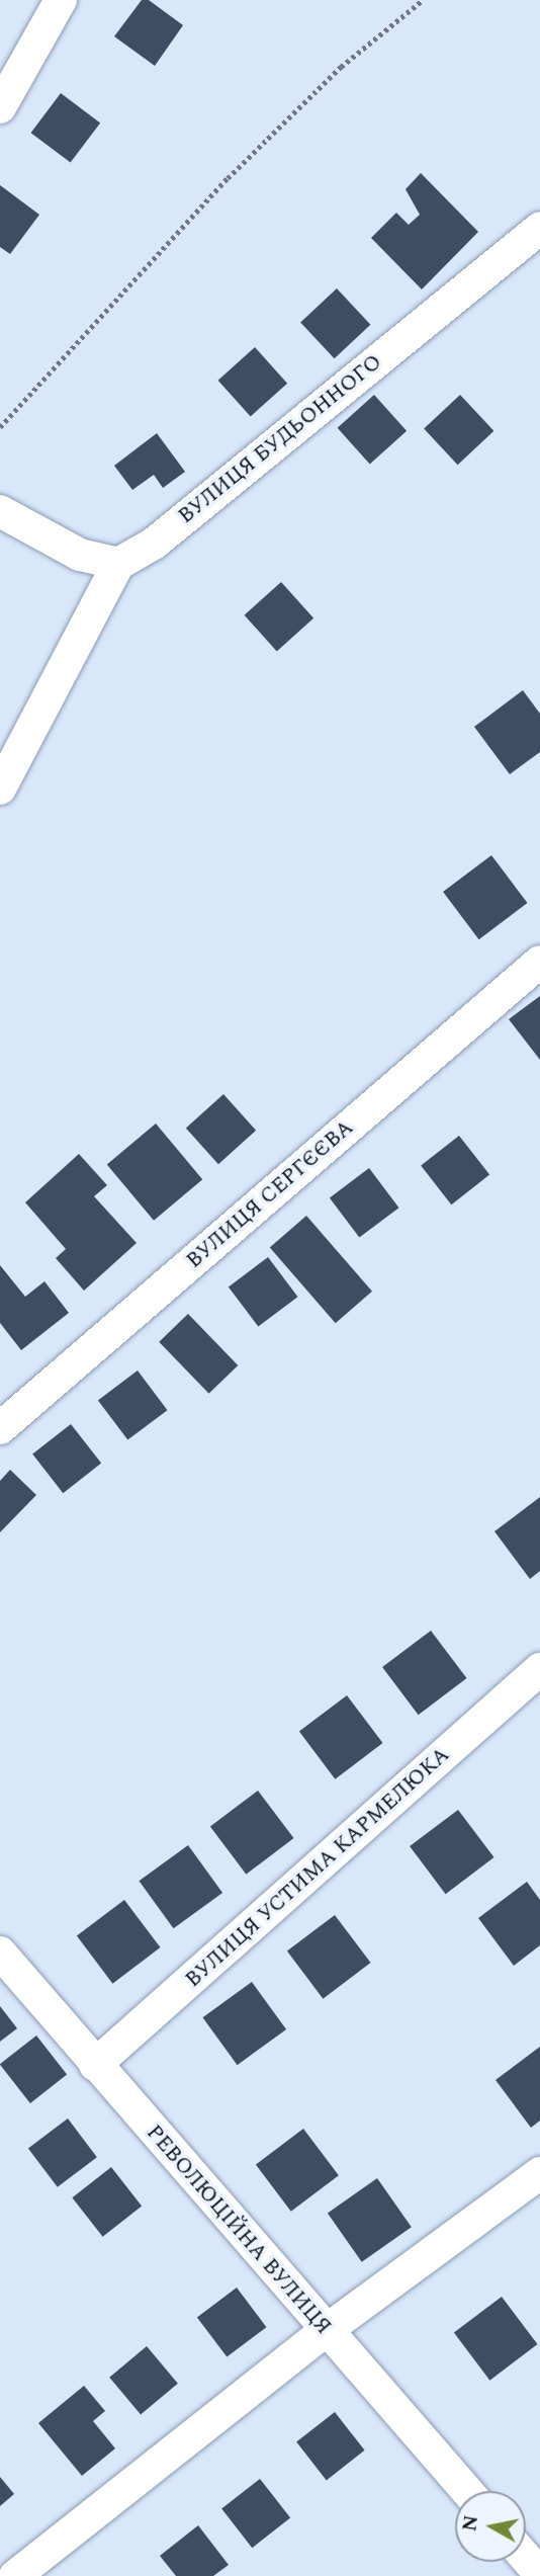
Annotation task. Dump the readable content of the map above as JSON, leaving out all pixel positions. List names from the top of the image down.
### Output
{
  "streets": {
    "street": [
      "ВУЛИЦЯ БУДЬОННОГО",
      "ВУЛИЦЯ СЕРГЄЄВА",
      "ВУЛИЦЯ УСТИМА КАРМЕЛЮКА",
      "РЕВОЛЮЦІЙНА ВУЛИЦЯ"
    ]
  },
  "crossings": [
    ["ВУЛИЦЯ УСТИМА КАРМЕЛЮКА", "РЕВОЛЮЦІЙНА ВУЛИЦЯ"]
  ],
  "north": "left"
}
